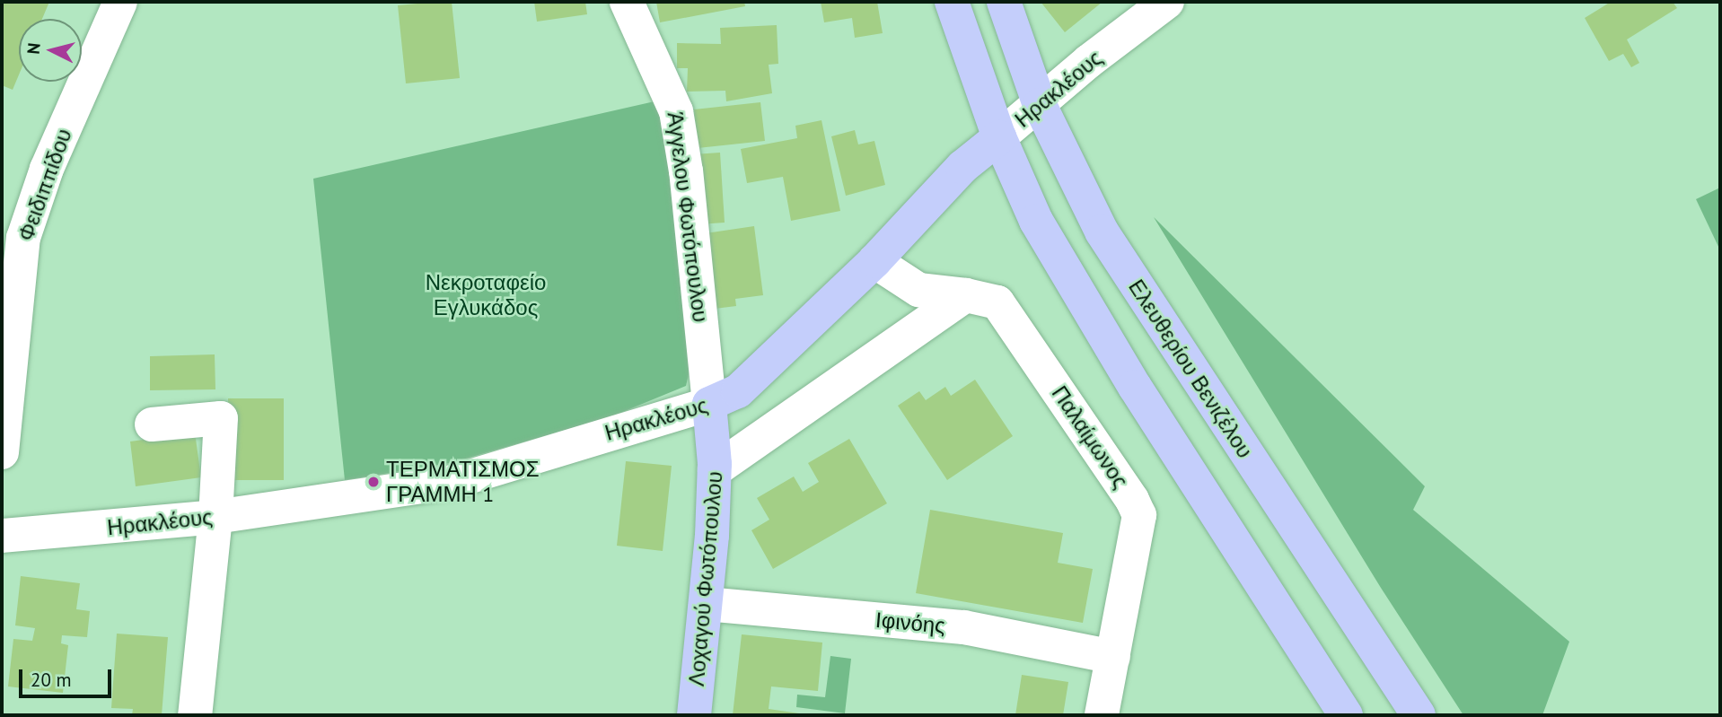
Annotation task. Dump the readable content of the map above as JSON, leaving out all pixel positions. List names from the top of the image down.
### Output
{
  "streets": {
    "main road": ["Ηρακλέους", "Ελευθερίου Βενιζέλου", "Λοχαγού Φωτόπουλου"],
    "street": [
      "Φειδιππίδου",
      "Άγγελου Φωτόπουλου",
      "Παλαίμωνος",
      "Ιφινόης"
    ]
  },
  "crossings": [
    ["Ηρακλέους", "Άγγελου Φωτόπουλου"],
    ["Ηρακλέους", "Ελευθερίου Βενιζέλου"],
    ["Ηρακλέους", "Παλαίμωνος"],
    ["Ηρακλέους", "Λοχαγού Φωτόπουλου"],
    ["Άγγελου Φωτόπουλου", "Λοχαγού Φωτόπουλου"],
    ["Παλαίμωνος", "Ιφινόης"],
    ["Λοχαγού Φωτόπουλου", "Ιφινόης"]
  ],
  "parks": ["Νεκροταφείο Εγλυκάδος"],
  "places": ["ΤΕΡΜΑΤΙΣΜΟΣ ΓΡΑΜΜΗ 1"],
  "scale_bar": "20 m",
  "north": "left"
}
